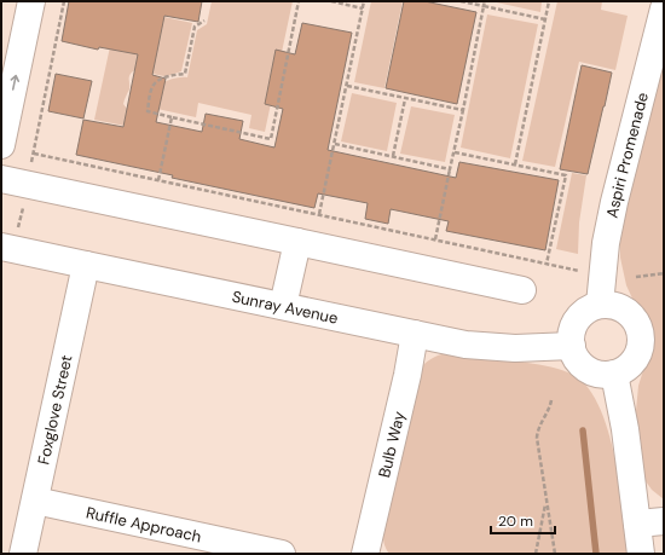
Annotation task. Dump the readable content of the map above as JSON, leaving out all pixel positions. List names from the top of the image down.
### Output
{
  "streets": {
    "street": [
      "Aspiri Promenade",
      "Sunray Avenue",
      "Foxglove Street",
      "Bulb Way",
      "Ruffle Approach"
    ]
  },
  "crossings": [
    ["Aspiri Promenade", "Sunray Avenue"],
    ["Sunray Avenue", "Foxglove Street"],
    ["Sunray Avenue", "Bulb Way"],
    ["Foxglove Street", "Ruffle Approach"]
  ],
  "scale_bar": "20 m"
}
